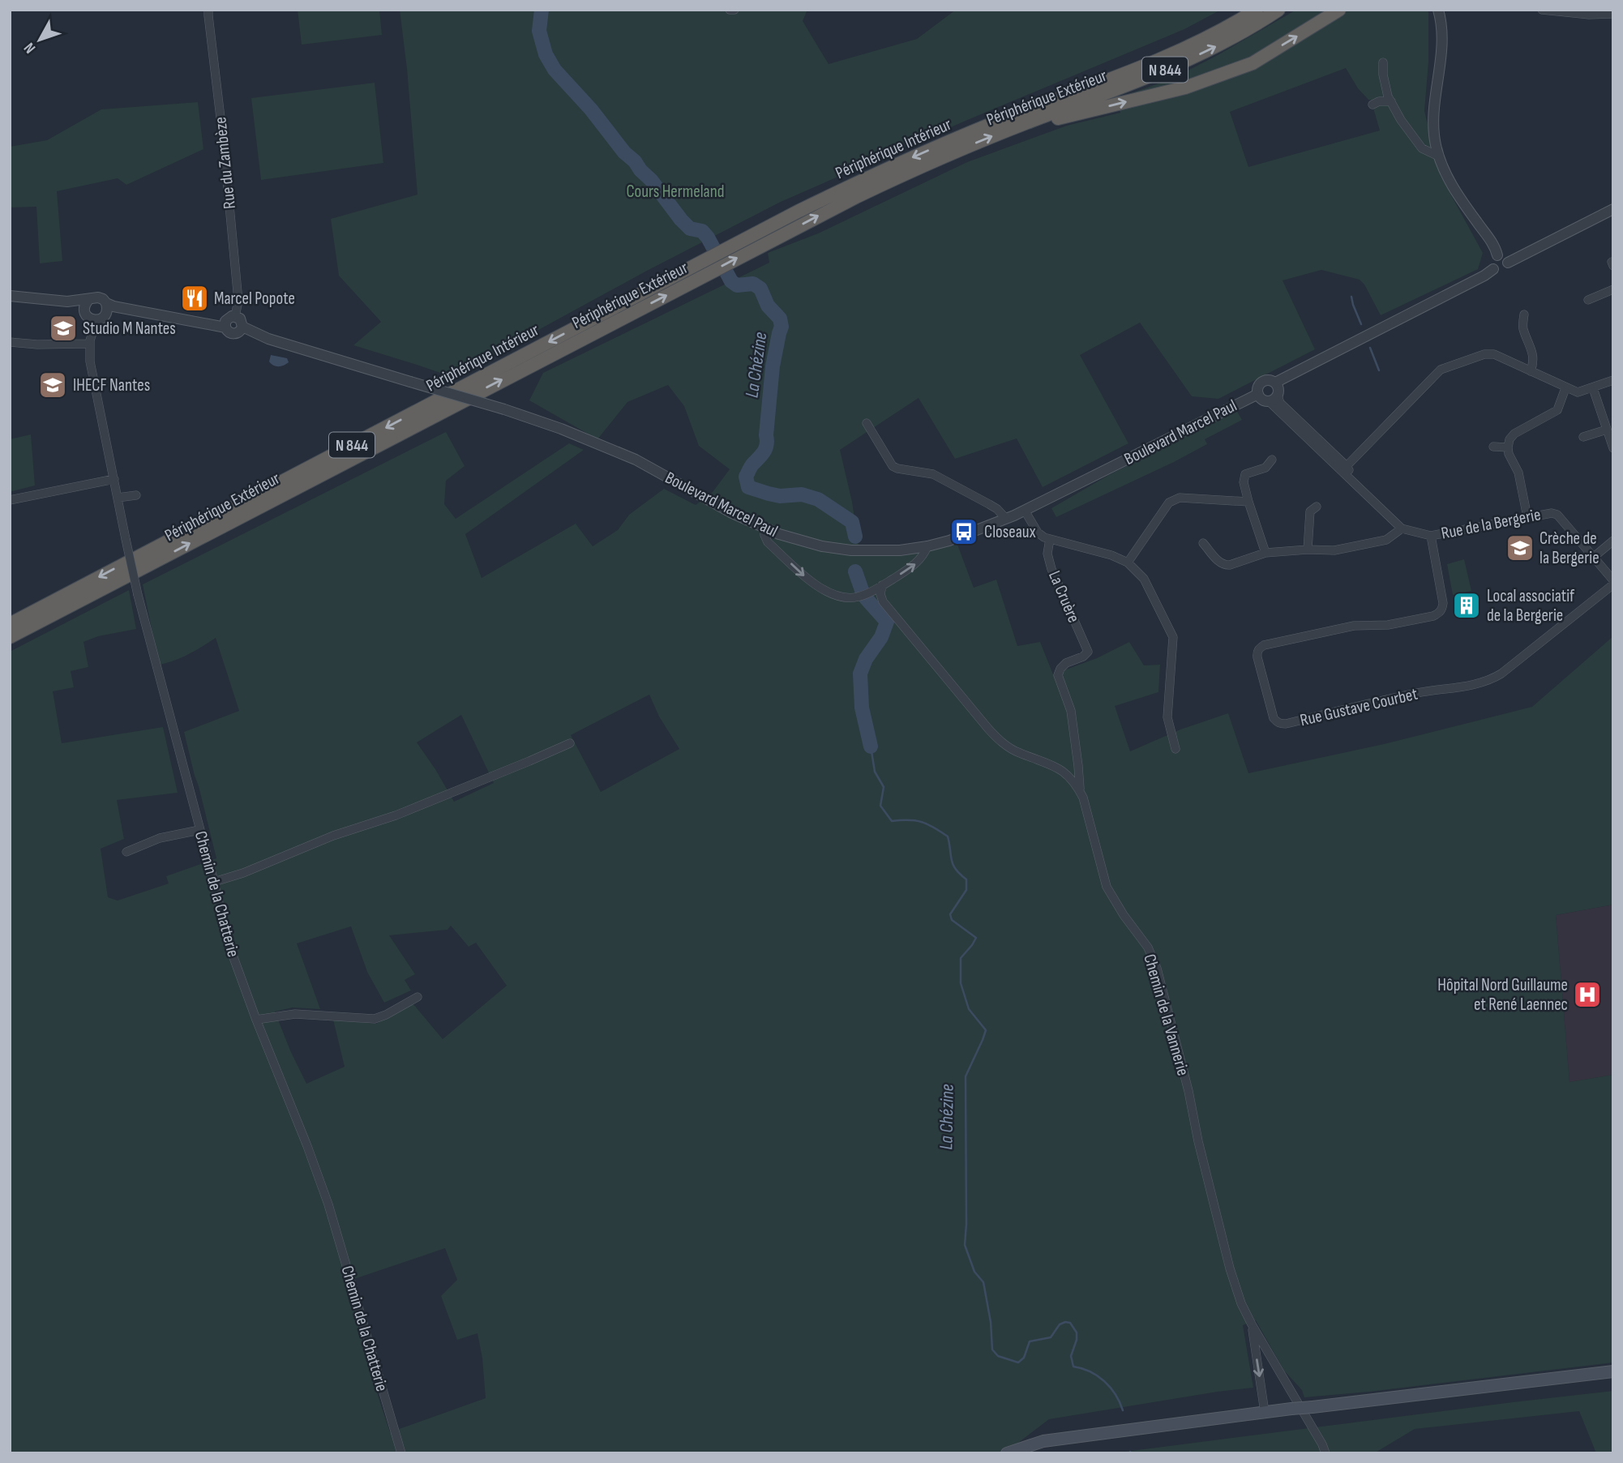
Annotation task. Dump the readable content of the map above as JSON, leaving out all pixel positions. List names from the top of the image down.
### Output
{
  "streets": {
    "highway": ["N 844", "Périphérique Extérieur", "Périphérique Intérieur"],
    "street": [
      "Rue du Zambèze",
      "Boulevard Marcel Paul",
      "Rue de la Bergerie",
      "La Cruère",
      "Rue Gustave Courbet",
      "Chemin de la Chatterie",
      "Chemin de la Vannerie"
    ]
  },
  "crossings": [
    ["Rue du Zambèze", "Boulevard Marcel Paul"],
    ["Boulevard Marcel Paul", "Rue de la Bergerie"],
    ["Rue de la Bergerie", "Rue Gustave Courbet"],
    ["La Cruère", "Chemin de la Vannerie"]
  ],
  "one_way": ["Périphérique Extérieur", "Périphérique Intérieur"],
  "water": ["La Chézine"],
  "parks": ["Cours Hermeland"],
  "places": {
    "restaurant": ["Marcel Popote"],
    "school or university": ["Studio M Nantes", "IHECF Nantes", "Crèche de la Bergerie"],
    "bus stop": ["Closeaux"],
    "building": ["Local associatif de la Bergerie"],
    "hospital": ["Hôpital Nord Guillaume et René Laennec"]
  },
  "north": "bottom left"
}
